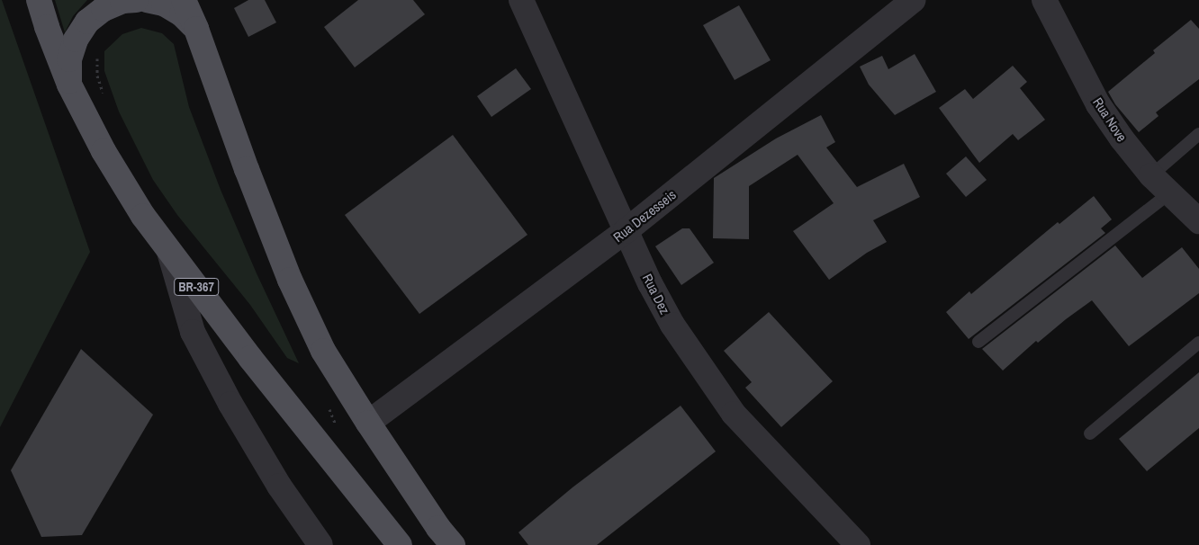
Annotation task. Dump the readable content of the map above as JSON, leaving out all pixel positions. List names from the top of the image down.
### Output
{
  "streets": {
    "main road": ["BR-367"],
    "street": ["Rua Nove", "Rua Dezesseis", "Rua Dez"]
  },
  "crossings": [
    ["Rua Dezesseis", "Rua Dez"]
  ]
}
